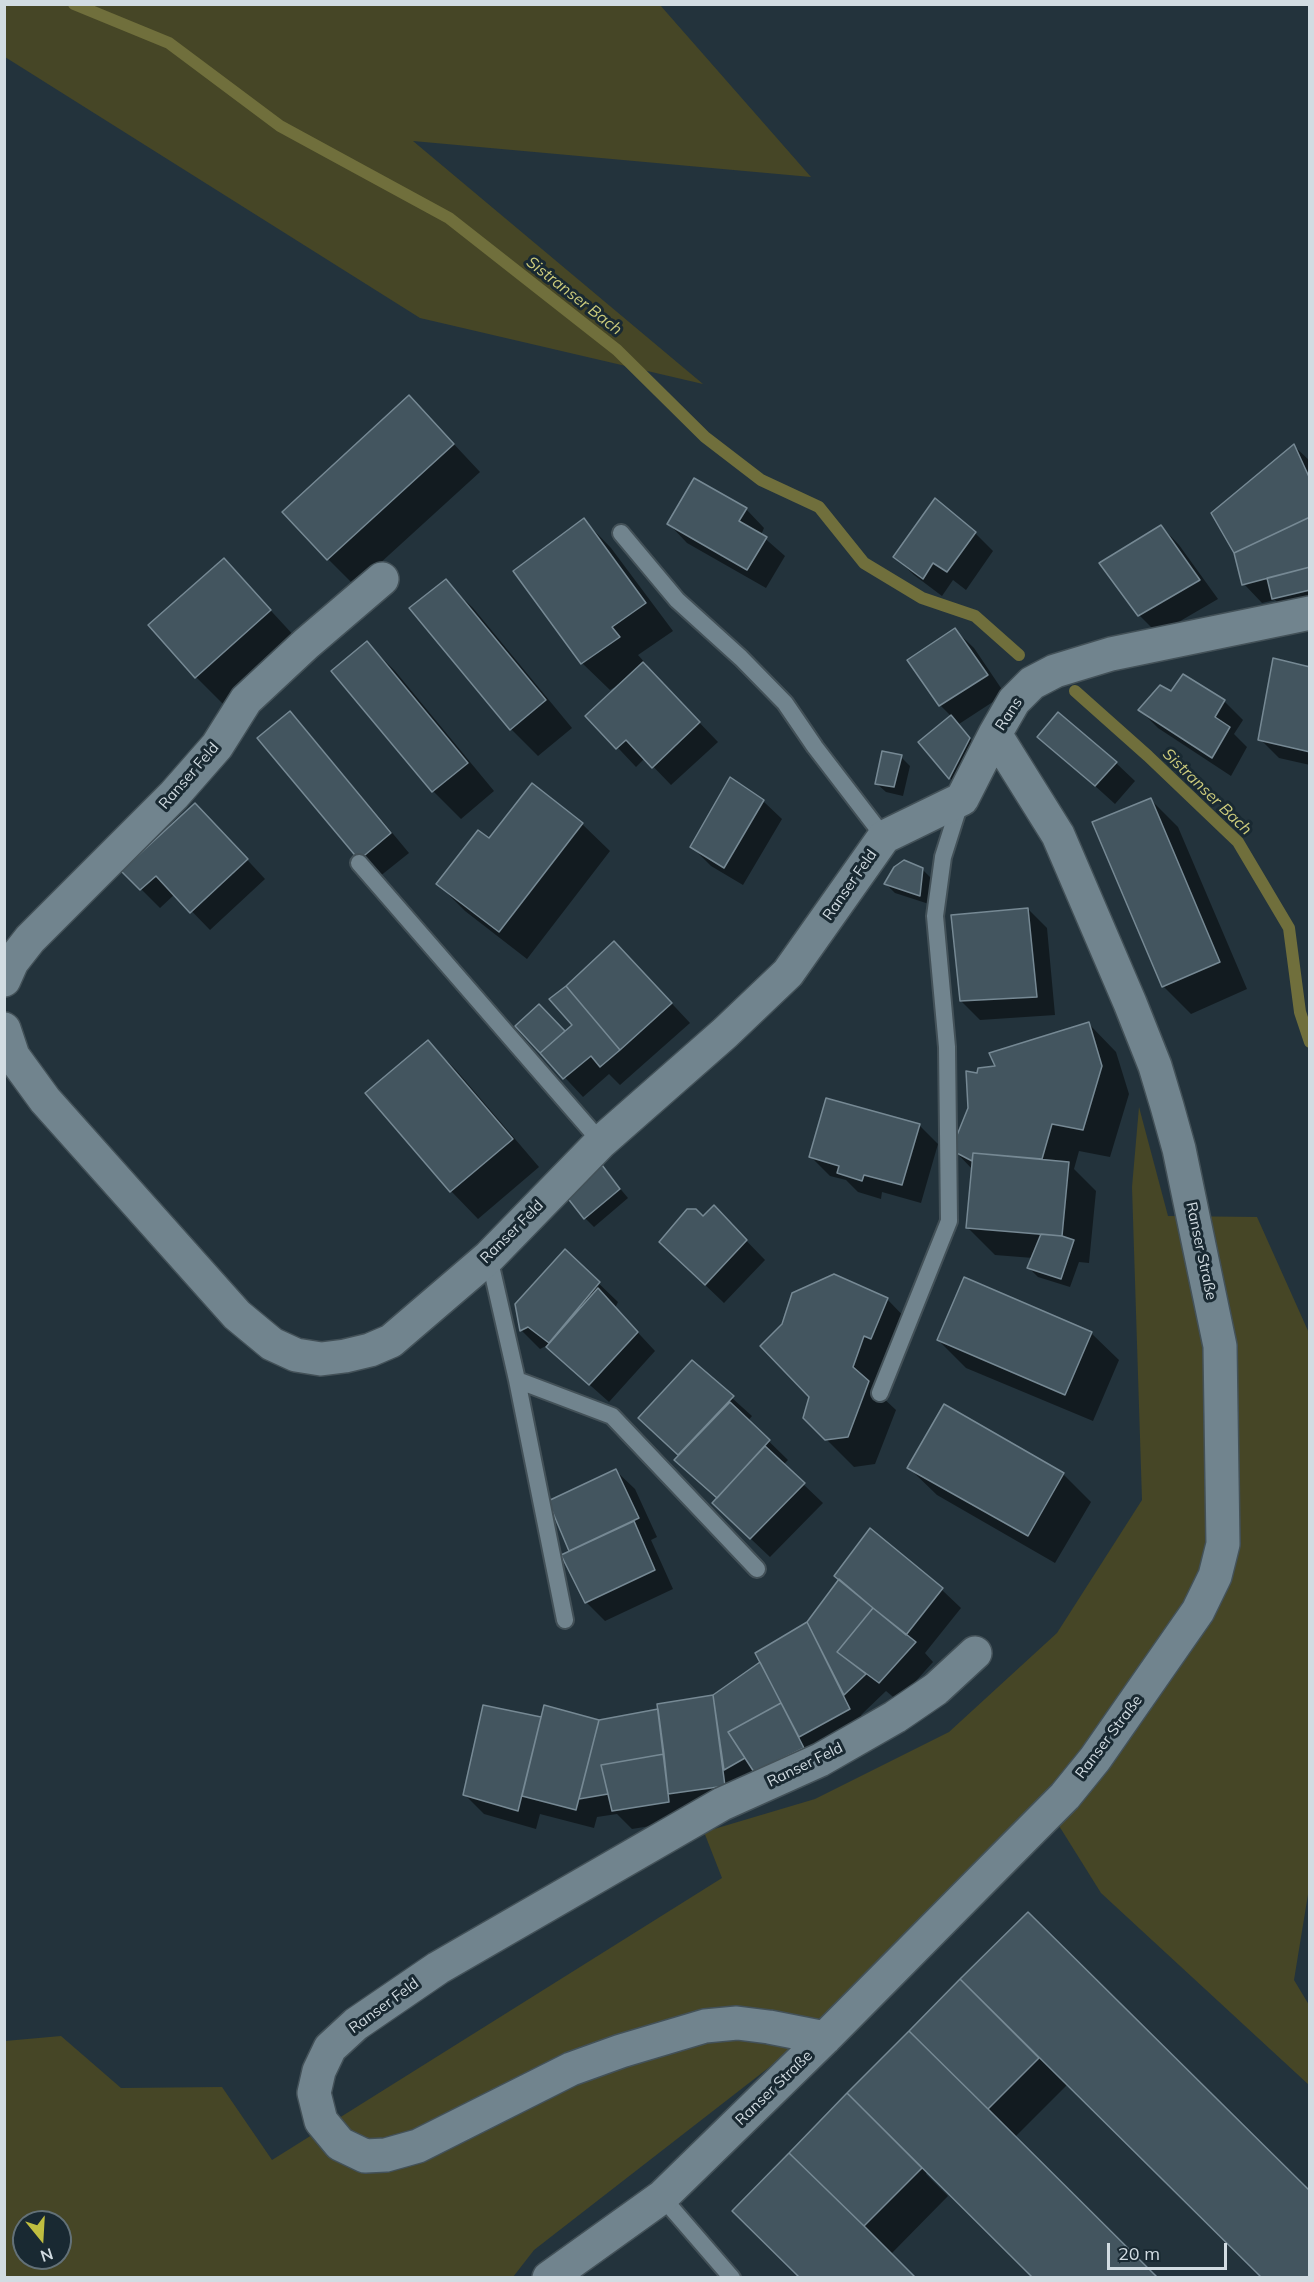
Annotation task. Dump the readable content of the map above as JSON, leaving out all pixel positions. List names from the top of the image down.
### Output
{
  "streets": {
    "street": ["Rans", "Ranser Feld", "Ranser Straße"]
  },
  "crossings": [
    ["Rans", "Ranser Straße"],
    ["Ranser Feld", "Ranser Straße"]
  ],
  "water": ["Sistranser Bach"],
  "scale_bar": "20 m",
  "north": "bottom"
}
